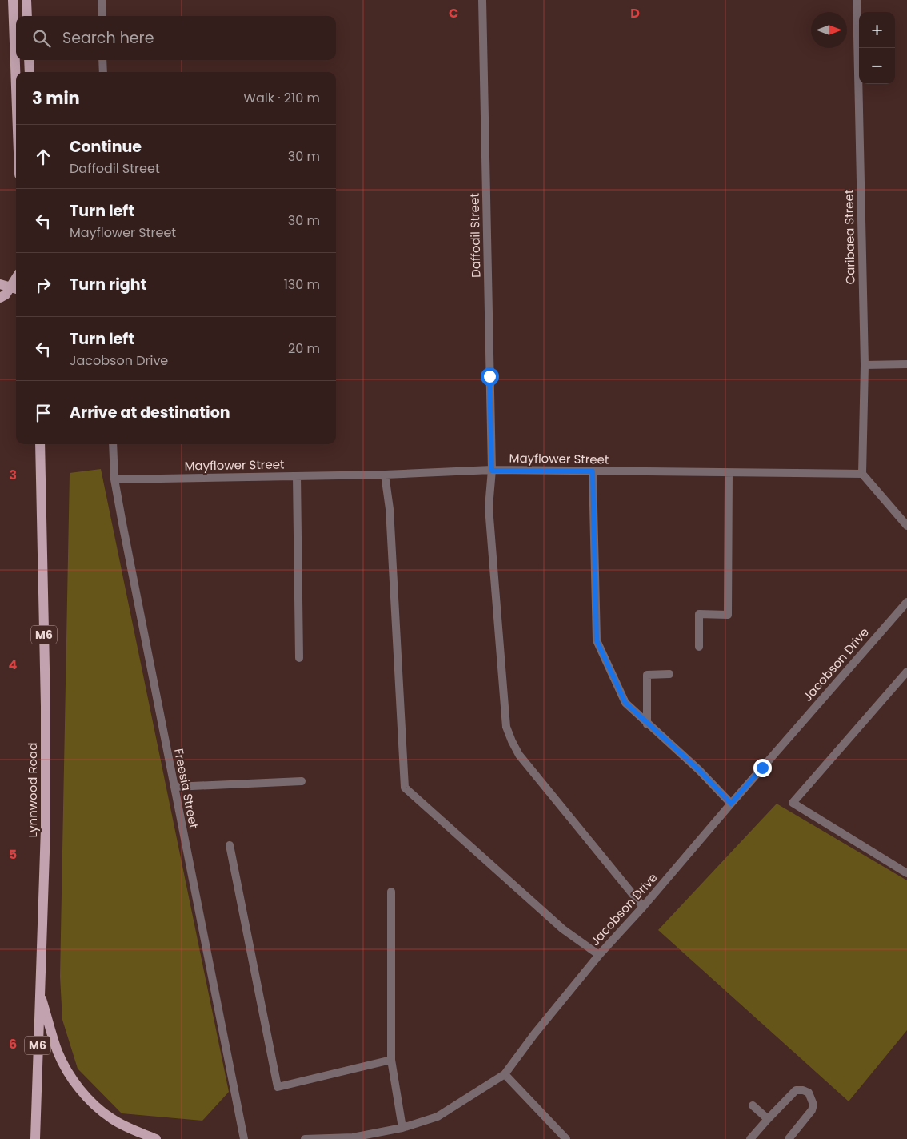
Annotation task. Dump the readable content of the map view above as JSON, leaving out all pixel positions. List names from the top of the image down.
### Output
{
  "streets": {
    "main road": ["M6", "Lynnwood Road"],
    "street": [
      "Daffodil Street",
      "Caribaea Street",
      "Mayflower Street",
      "Jacobson Drive",
      "Freesia Street"
    ]
  },
  "crossings": [
    ["Daffodil Street", "Mayflower Street"],
    ["Daffodil Street", "Jacobson Drive"],
    ["Caribaea Street", "Mayflower Street"],
    ["Mayflower Street", "Freesia Street"]
  ],
  "north": "right",
  "page": {
    "map_buttons": ["+", "−"],
    "search": "Search here",
    "heading": ["3 min", "Walk · 210 m"],
    "list": [
      ["Continue", "Daffodil Street", "30 m"],
      ["Turn left", "Mayflower Street", "30 m"],
      ["Turn right", "130 m"],
      ["Turn left", "Jacobson Drive", "20 m"],
      "Arrive at destination"
    ]
  },
  "grid": {
    "columns": ["C", "D"],
    "rows": [
      "3",
      "4",
      "5",
      "6"
    ]
  }
}
